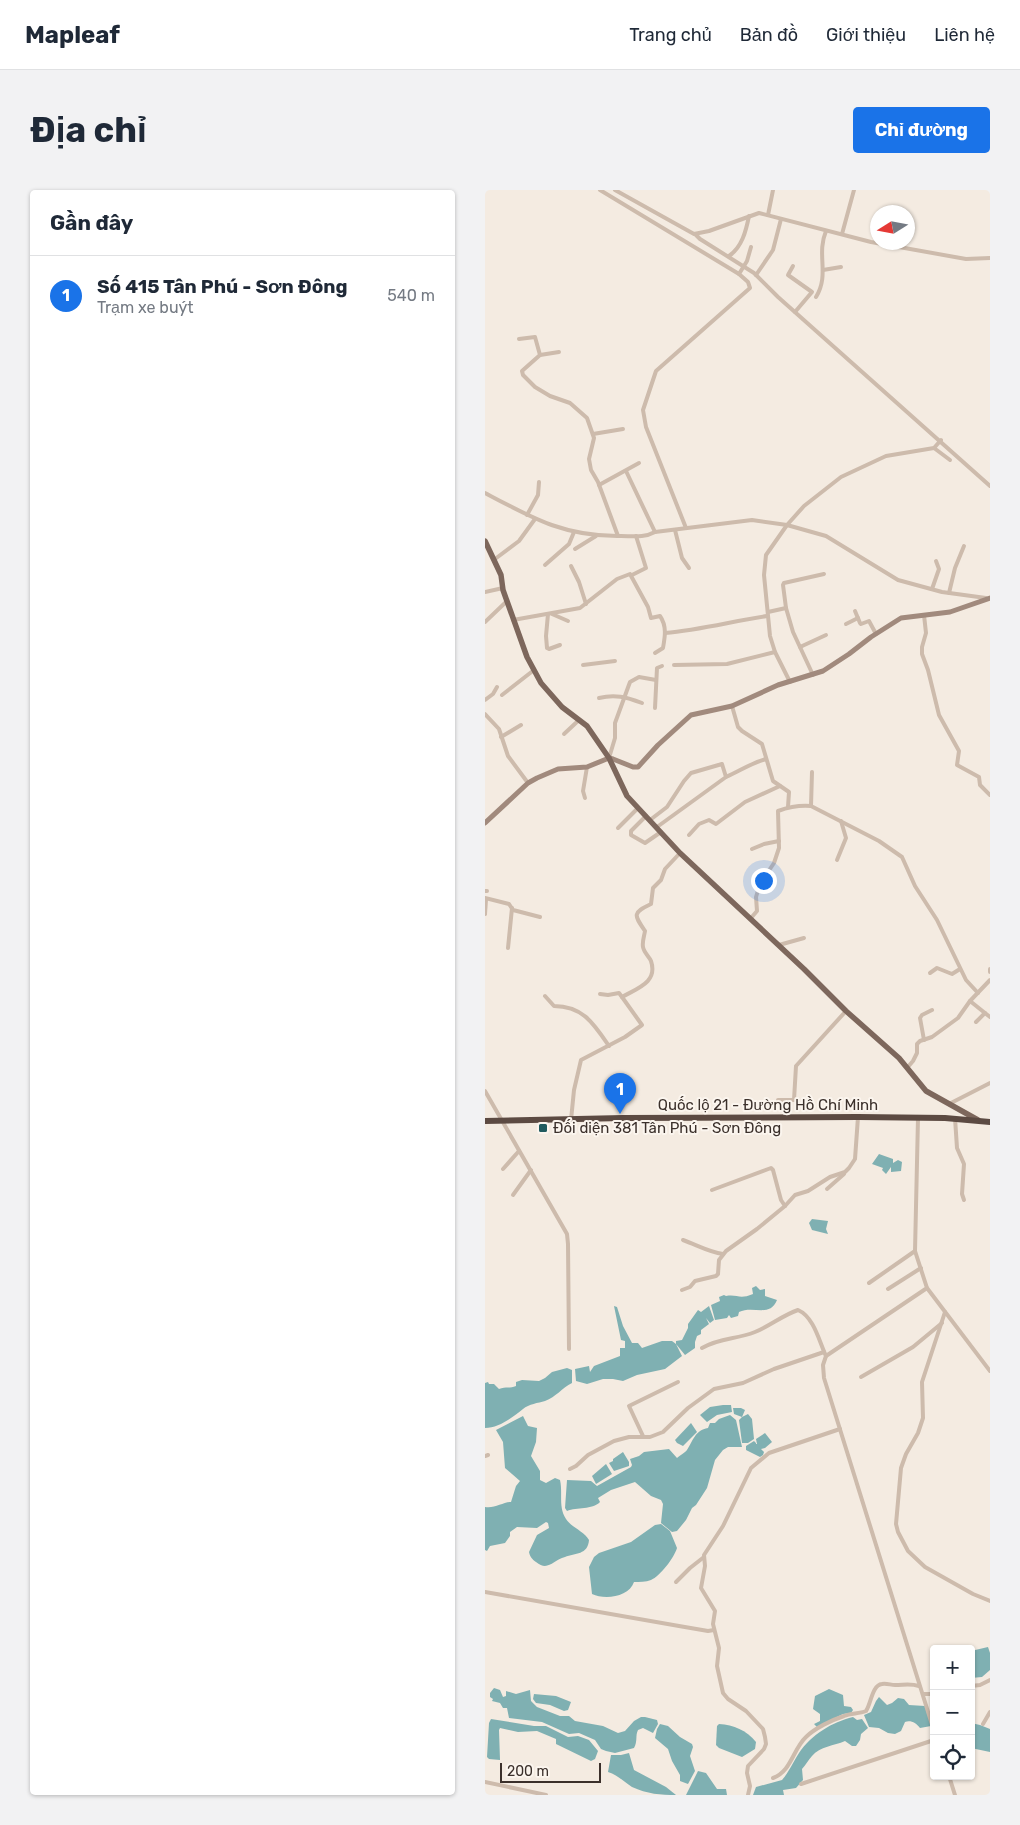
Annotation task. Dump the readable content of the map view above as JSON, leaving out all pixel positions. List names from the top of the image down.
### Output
{
  "streets": {
    "highway": ["Quốc lộ 21 - Đường Hồ Chí Minh"]
  },
  "places": {
    "transit": ["Đối diện 381 Tân Phú - Sơn Đông"]
  },
  "scale_bar": "200 m",
  "north": "left",
  "page": {
    "header": "Mapleaf",
    "nav": [
      "Trang chủ",
      "Bản đồ",
      "Giới thiệu",
      "Liên hệ"
    ],
    "buttons": "Chỉ đường",
    "title": "Địa chỉ",
    "heading": "Gần đây",
    "list": [
      {
        "mark": "1",
        "name": "Số 415 Tân Phú - Sơn Đông",
        "note": "Trạm xe buýt",
        "value": "540 m"
      }
    ],
    "pins": "1",
    "map_buttons": ["+", "−"],
    "scale": "200 m"
  }
}
